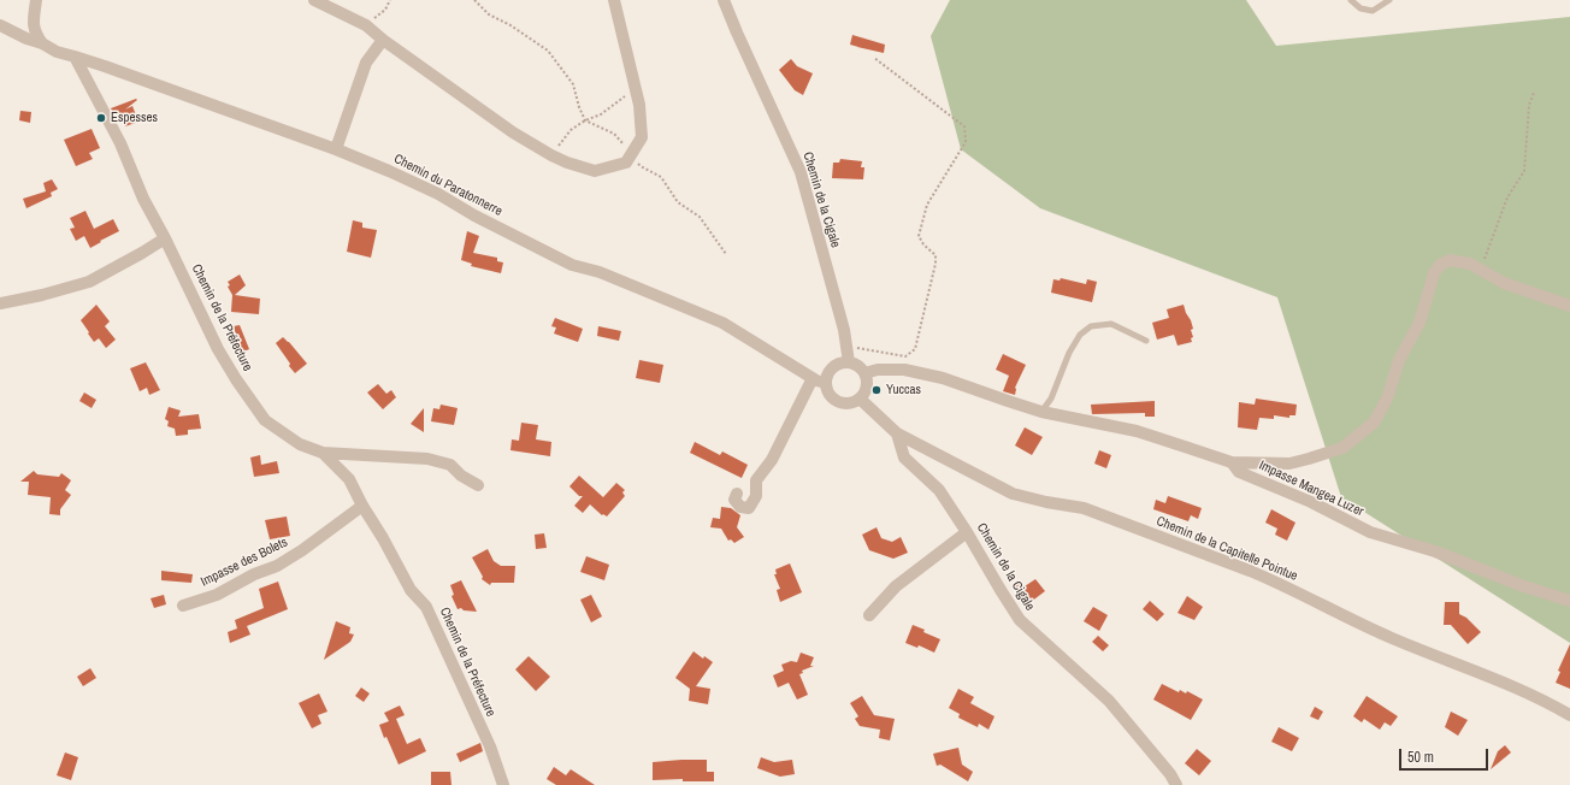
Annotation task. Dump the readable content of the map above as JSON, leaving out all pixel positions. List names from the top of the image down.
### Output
{
  "streets": {
    "street": [
      "Chemin du Paratonnerre",
      "Chemin de la Cigale",
      "Chemin de la Préfecture",
      "Impasse Mangea Luzer",
      "Chemin de la Capitelle Pointue",
      "Impasse des Bolets"
    ]
  },
  "crossings": [
    ["Chemin du Paratonnerre", "Chemin de la Cigale"],
    ["Chemin du Paratonnerre", "Chemin de la Préfecture"],
    ["Chemin du Paratonnerre", "Impasse Mangea Luzer"],
    ["Chemin de la Cigale", "Impasse Mangea Luzer"],
    ["Chemin de la Cigale", "Chemin de la Capitelle Pointue"],
    ["Chemin de la Préfecture", "Impasse des Bolets"]
  ],
  "places": ["Espesses", "Yuccas"],
  "scale_bar": "50 m"
}
